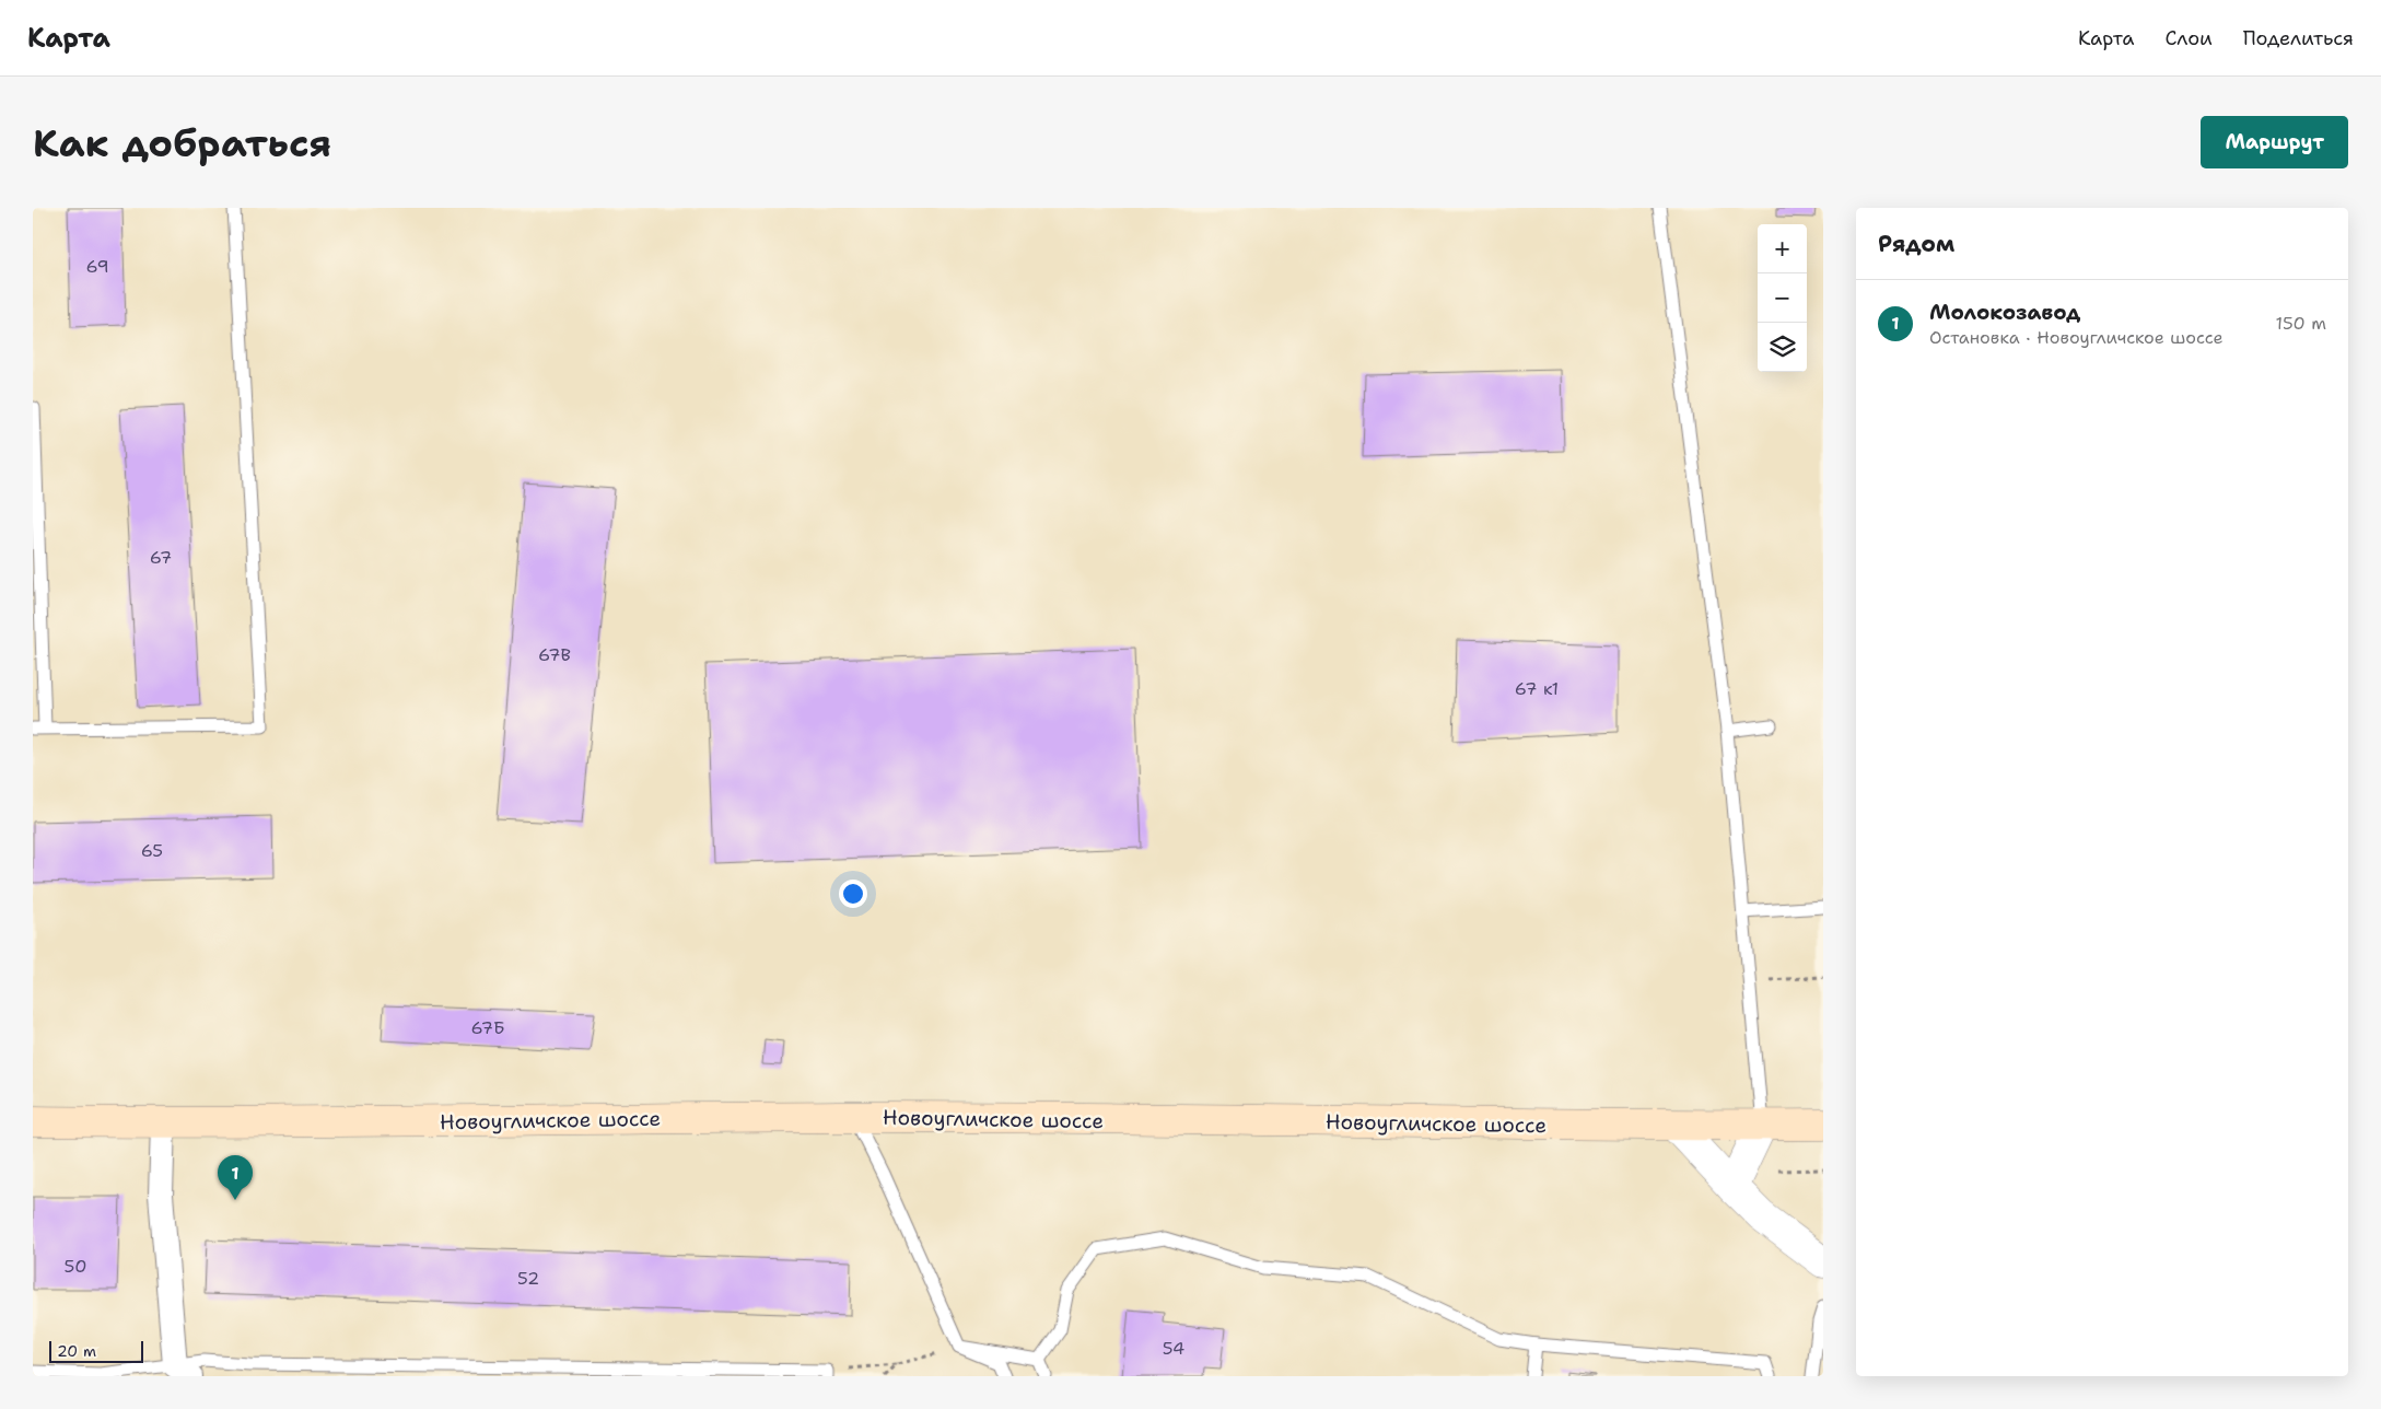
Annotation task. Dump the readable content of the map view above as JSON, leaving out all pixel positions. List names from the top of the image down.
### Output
{
  "streets": {
    "main road": ["Новоугличское шоссе"]
  },
  "house_numbers": [
    "69",
    "67",
    "67В",
    "67 к1",
    "65",
    "67Б",
    "50",
    "52",
    "54"
  ],
  "scale_bar": "20 m",
  "page": {
    "header": "Карта",
    "nav": ["Карта", "Слои", "Поделиться"],
    "buttons": "Маршрут",
    "title": "Как добраться",
    "heading": "Рядом",
    "map_buttons": ["+", "−"],
    "list": [
      {
        "mark": "1",
        "name": "Молокозавод",
        "note": "Остановка · Новоугличское шоссе",
        "value": "150 m"
      }
    ],
    "pins": "1",
    "scale": "20 m"
  }
}
